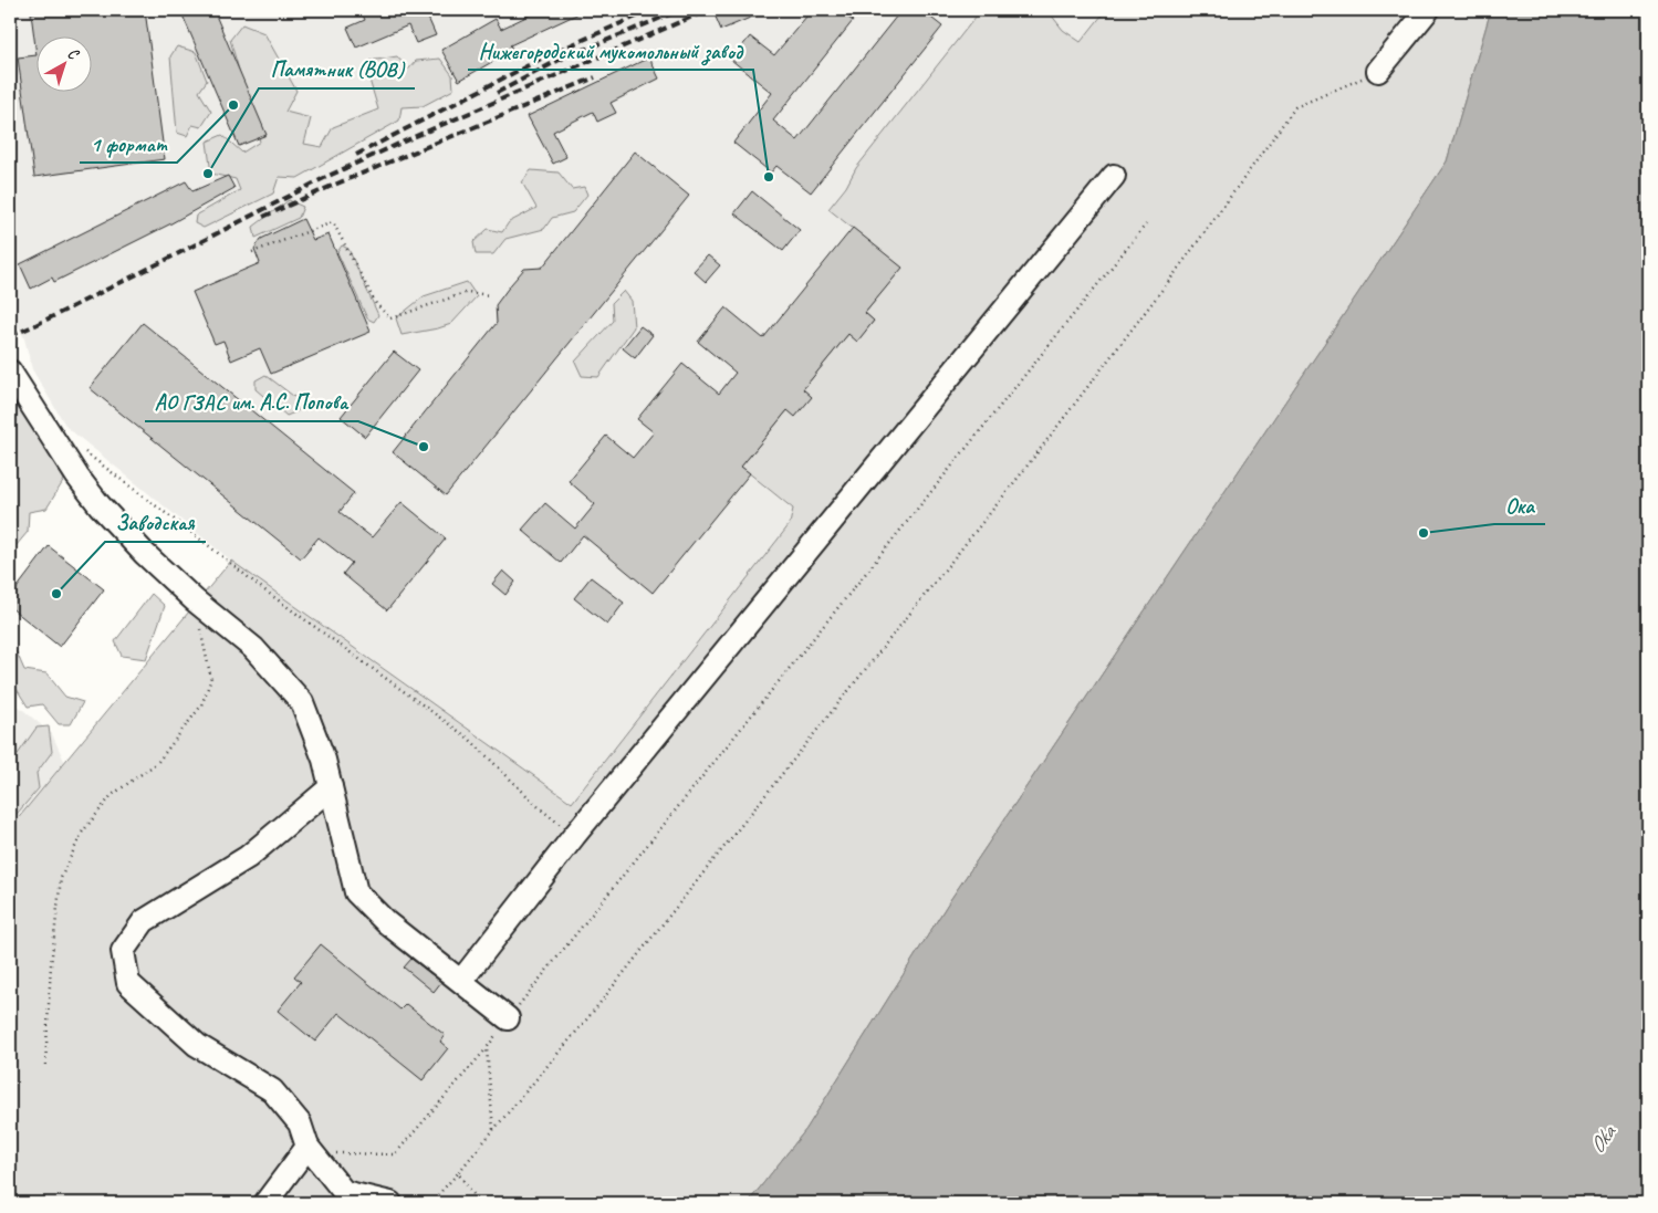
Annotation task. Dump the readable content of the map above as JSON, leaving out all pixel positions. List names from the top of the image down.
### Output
{
  "water": ["Oka"],
  "places": [
    "1 формат",
    "Памятник (ВОВ)",
    "Нижегородский мукомольный завод",
    "АО ГЗАС им. А.С. Попова",
    "Ока",
    "Заводская"
  ],
  "north": "top right"
}
